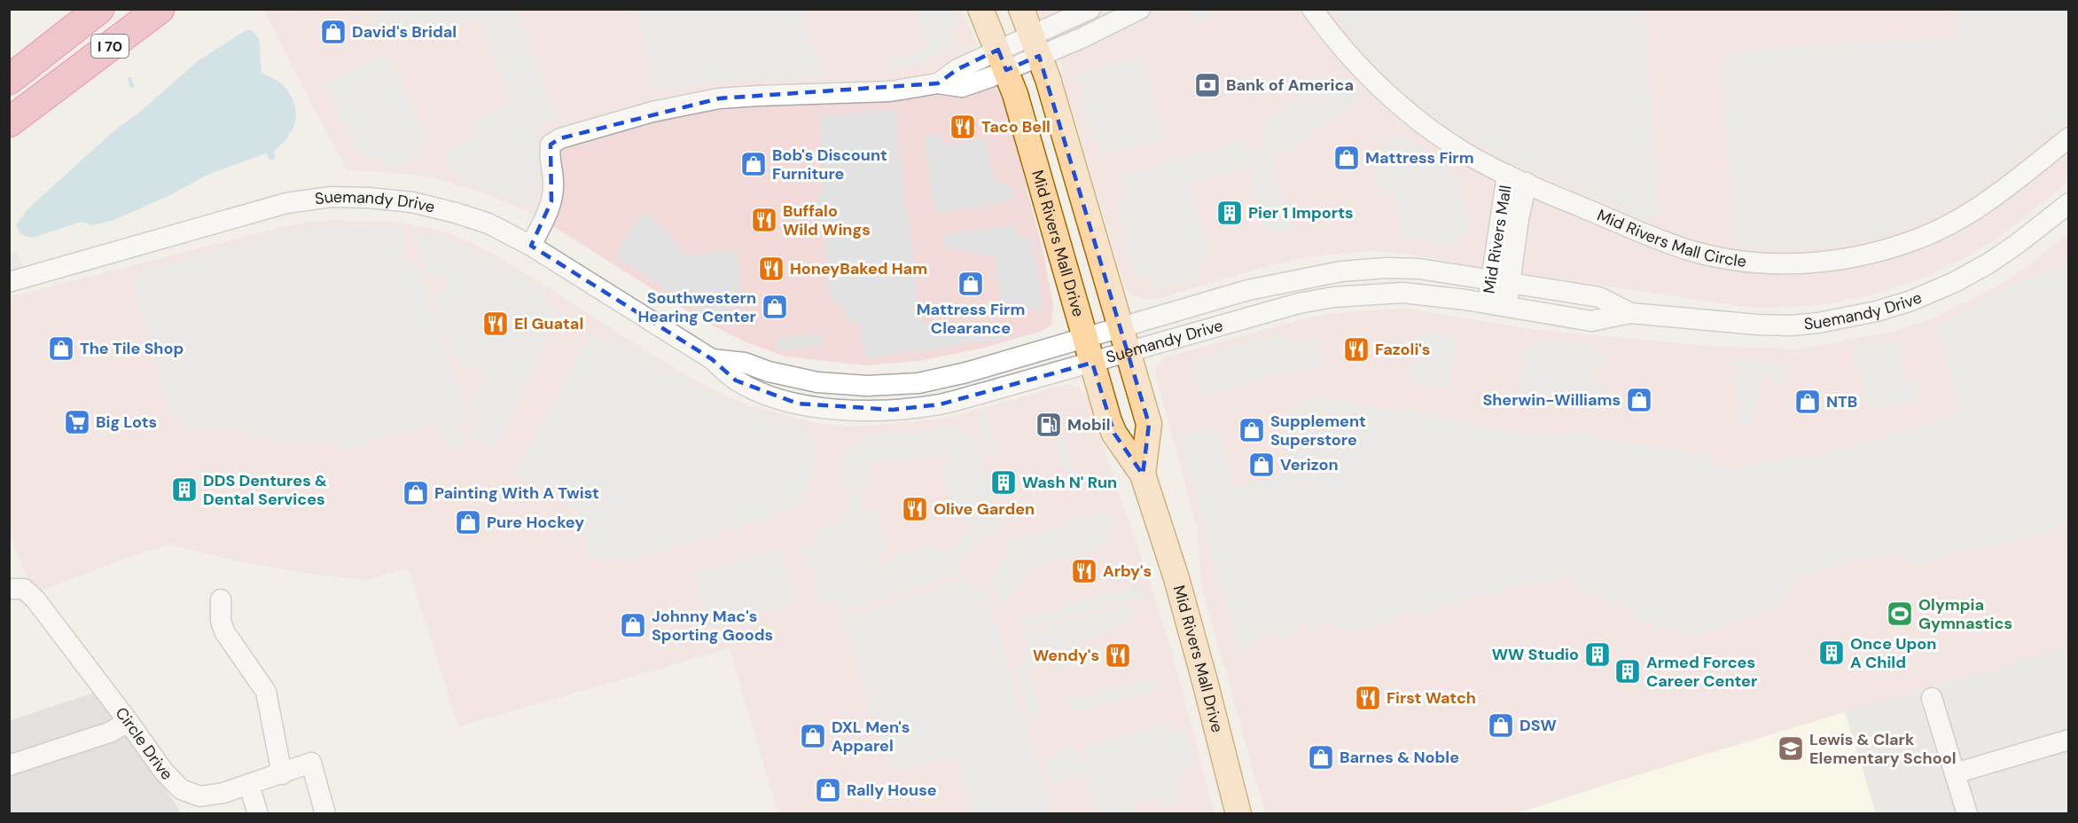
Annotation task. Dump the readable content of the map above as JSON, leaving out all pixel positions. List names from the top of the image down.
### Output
{
  "streets": {
    "highway": ["I 70"],
    "main road": ["Mid Rivers Mall Drive"],
    "street": [
      "Suemandy Drive",
      "Mid Rivers Mall Circle",
      "Mid Rivers Mall",
      "Circle Drive"
    ]
  },
  "crossings": [
    ["Suemandy Drive", "Mid Rivers Mall"],
    ["Suemandy Drive", "Mid Rivers Mall Drive"],
    ["Mid Rivers Mall Circle", "Mid Rivers Mall"]
  ],
  "places": {
    "shop": [
      "David's Bridal",
      "Mattress Firm",
      "Bob's Discount Furniture",
      "Mattress Firm Clearance",
      "Southwestern Hearing Center",
      "The Tile Shop",
      "Sherwin-Williams",
      "NTB",
      "Supplement Superstore",
      "Verizon",
      "Painting With A Twist",
      "Pure Hockey",
      "Johnny Mac's Sporting Goods",
      "DSW",
      "DXL Men's Apparel",
      "Barnes & Noble",
      "Rally House"
    ],
    "bank": ["Bank of America"],
    "restaurant": [
      "Taco Bell",
      "Buffalo Wild Wings",
      "HoneyBaked Ham",
      "El Guatal",
      "Fazoli's",
      "Olive Garden",
      "Arby's",
      "Wendy's",
      "First Watch"
    ],
    "building": [
      "Pier 1 Imports",
      "Wash N' Run",
      "DDS Dentures & Dental Services",
      "Once Upon A Child",
      "WW Studio",
      "Armed Forces Career Center"
    ],
    "supermarket": ["Big Lots"],
    "fuel station": ["Mobil"],
    "sports": ["Olympia Gymnastics"],
    "school or university": ["Lewis & Clark Elementary School"]
  }
}
